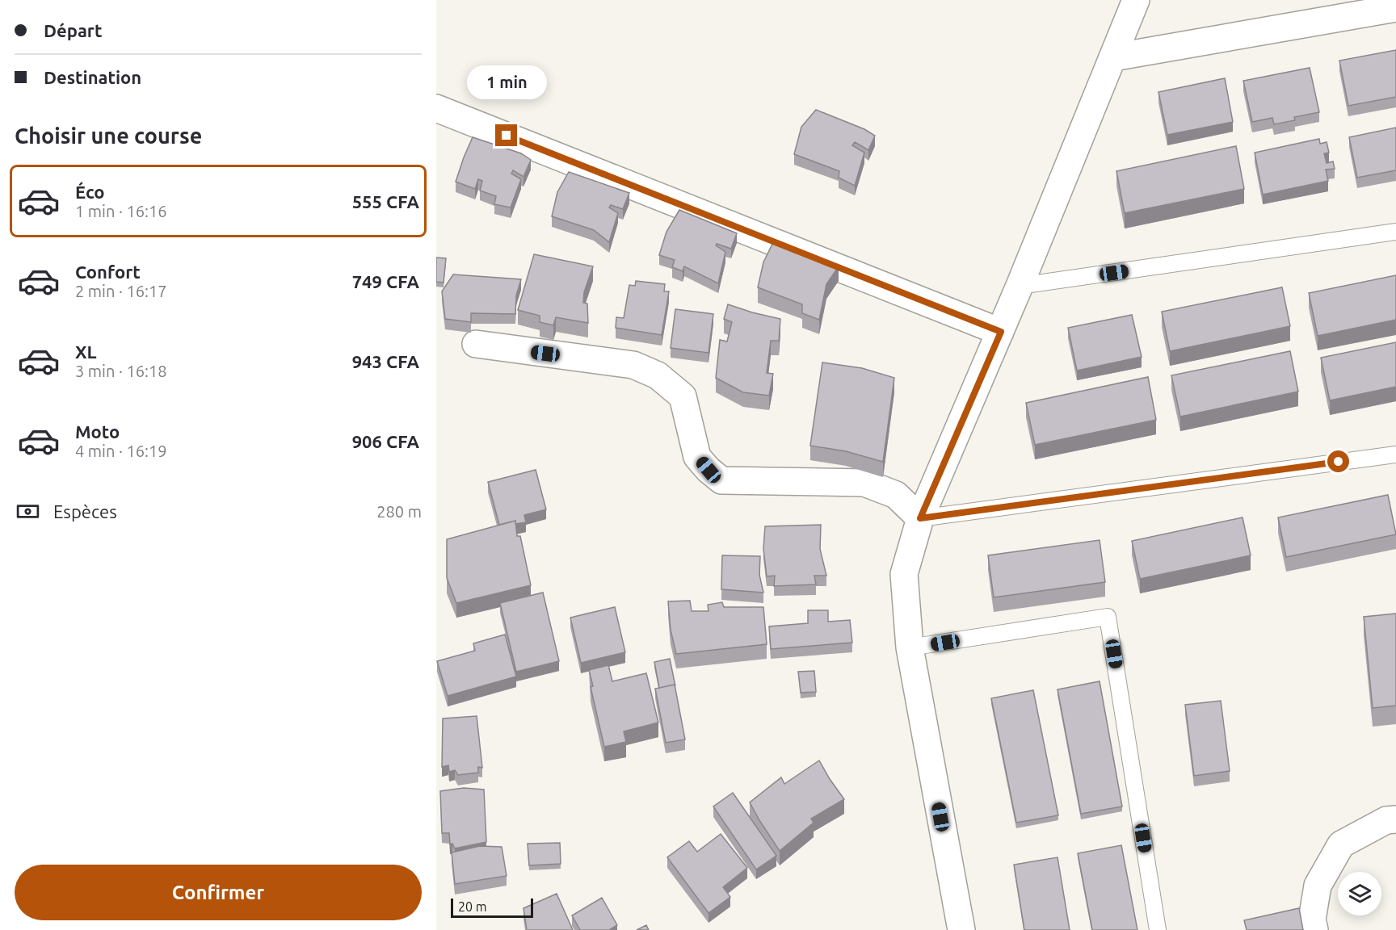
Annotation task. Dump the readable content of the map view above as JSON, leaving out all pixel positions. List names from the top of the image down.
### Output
{
  "scale_bar": "20 m",
  "page": {
    "banner": ["Départ", "Destination"],
    "bubble": "1 min",
    "heading": "Choisir une course",
    "list": [
      {
        "name": "Éco",
        "note": "1 min · 16:16",
        "value": "555 CFA"
      },
      {
        "name": "Confort",
        "note": "2 min · 16:17",
        "value": "749 CFA"
      },
      {
        "name": "XL",
        "note": "3 min · 16:18",
        "value": "943 CFA"
      },
      {
        "name": "Moto",
        "note": "4 min · 16:19",
        "value": "906 CFA"
      }
    ],
    "pay": ["Espèces", "280 m"],
    "buttons": "Confirmer",
    "scale": "20 m"
  }
}
